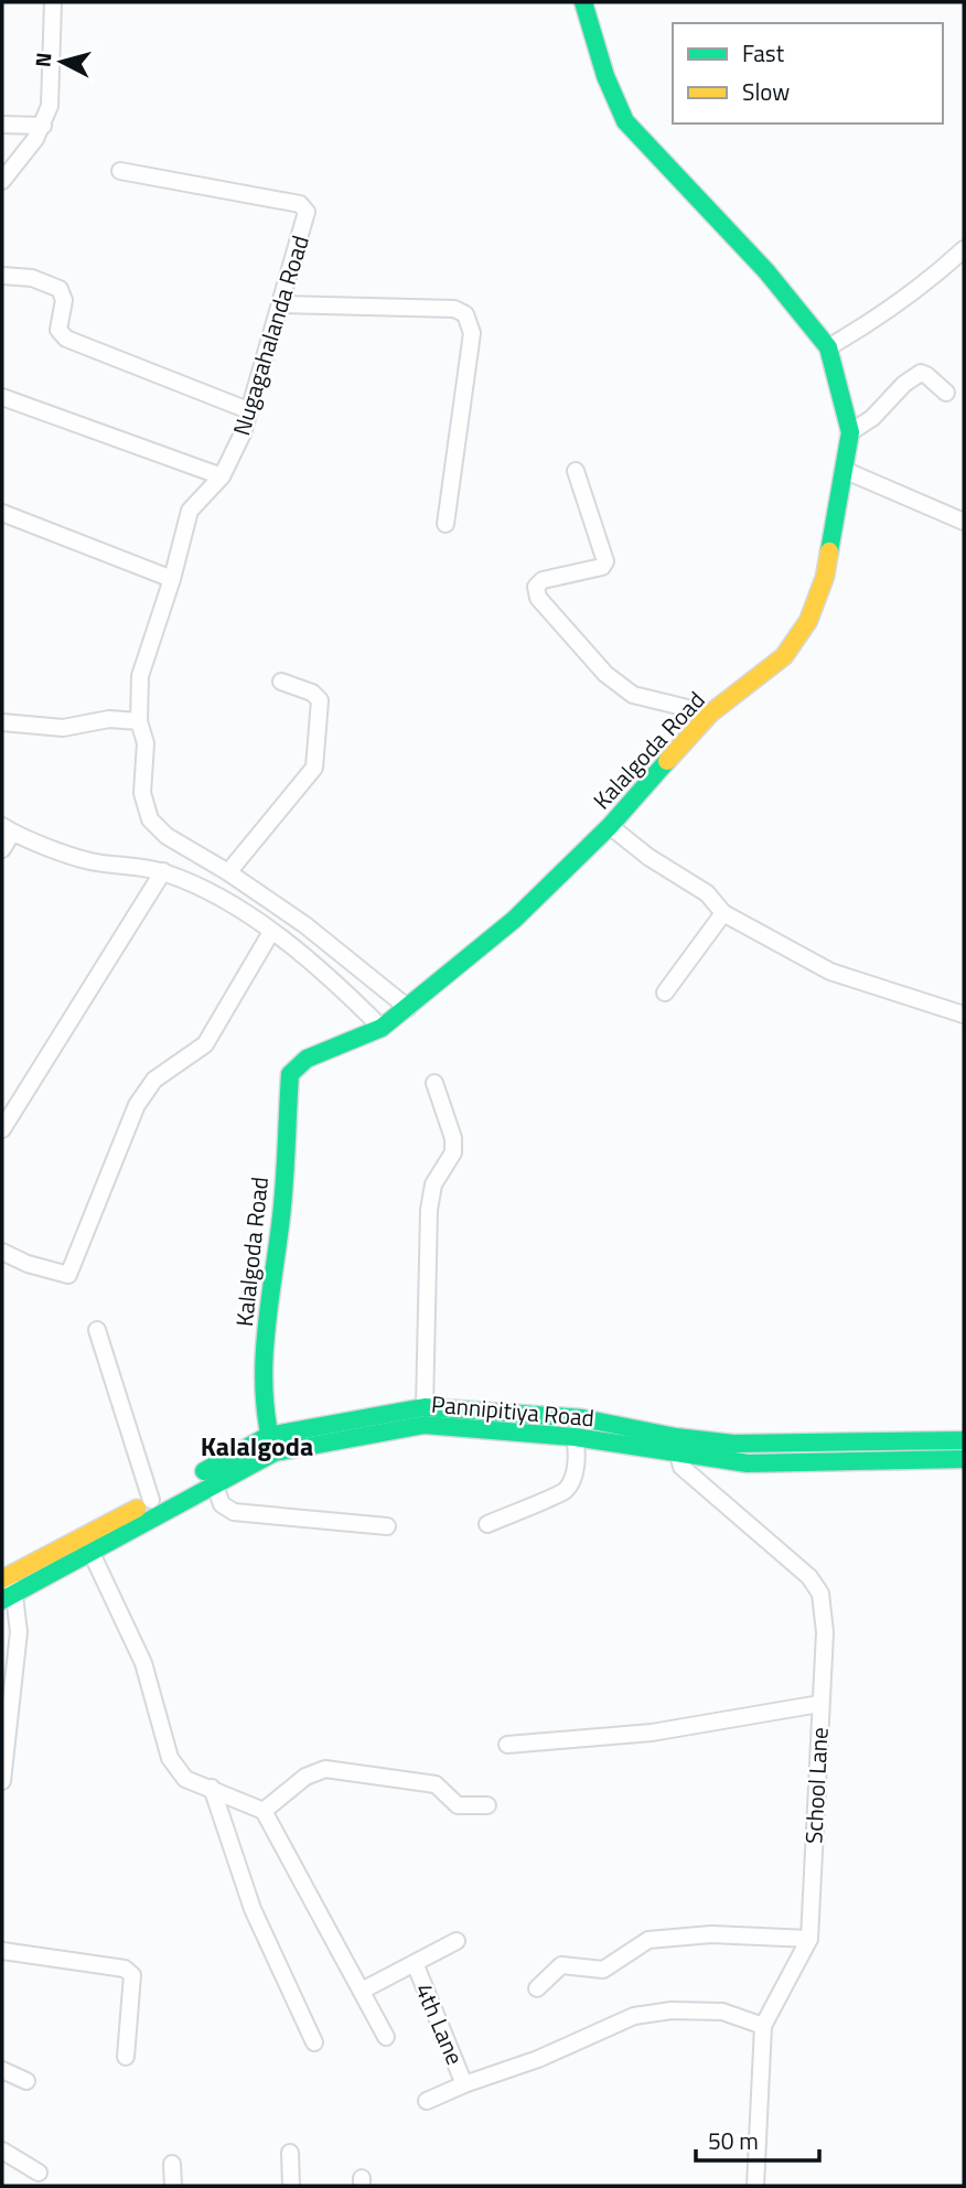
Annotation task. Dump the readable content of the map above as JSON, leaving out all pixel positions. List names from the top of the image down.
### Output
{
  "streets": {
    "main road": ["Kalalgoda Road", "Pannipitiya Road"],
    "street": ["Nugagahalanda Road", "School Lane", "4th Lane"]
  },
  "crossings": [
    ["Nugagahalanda Road", "Kalalgoda Road"],
    ["Kalalgoda Road", "Pannipitiya Road"],
    ["Pannipitiya Road", "School Lane"]
  ],
  "districts": ["Kalalgoda"],
  "legend": ["Fast", "Slow"],
  "scale_bar": "50 m",
  "north": "left"
}
